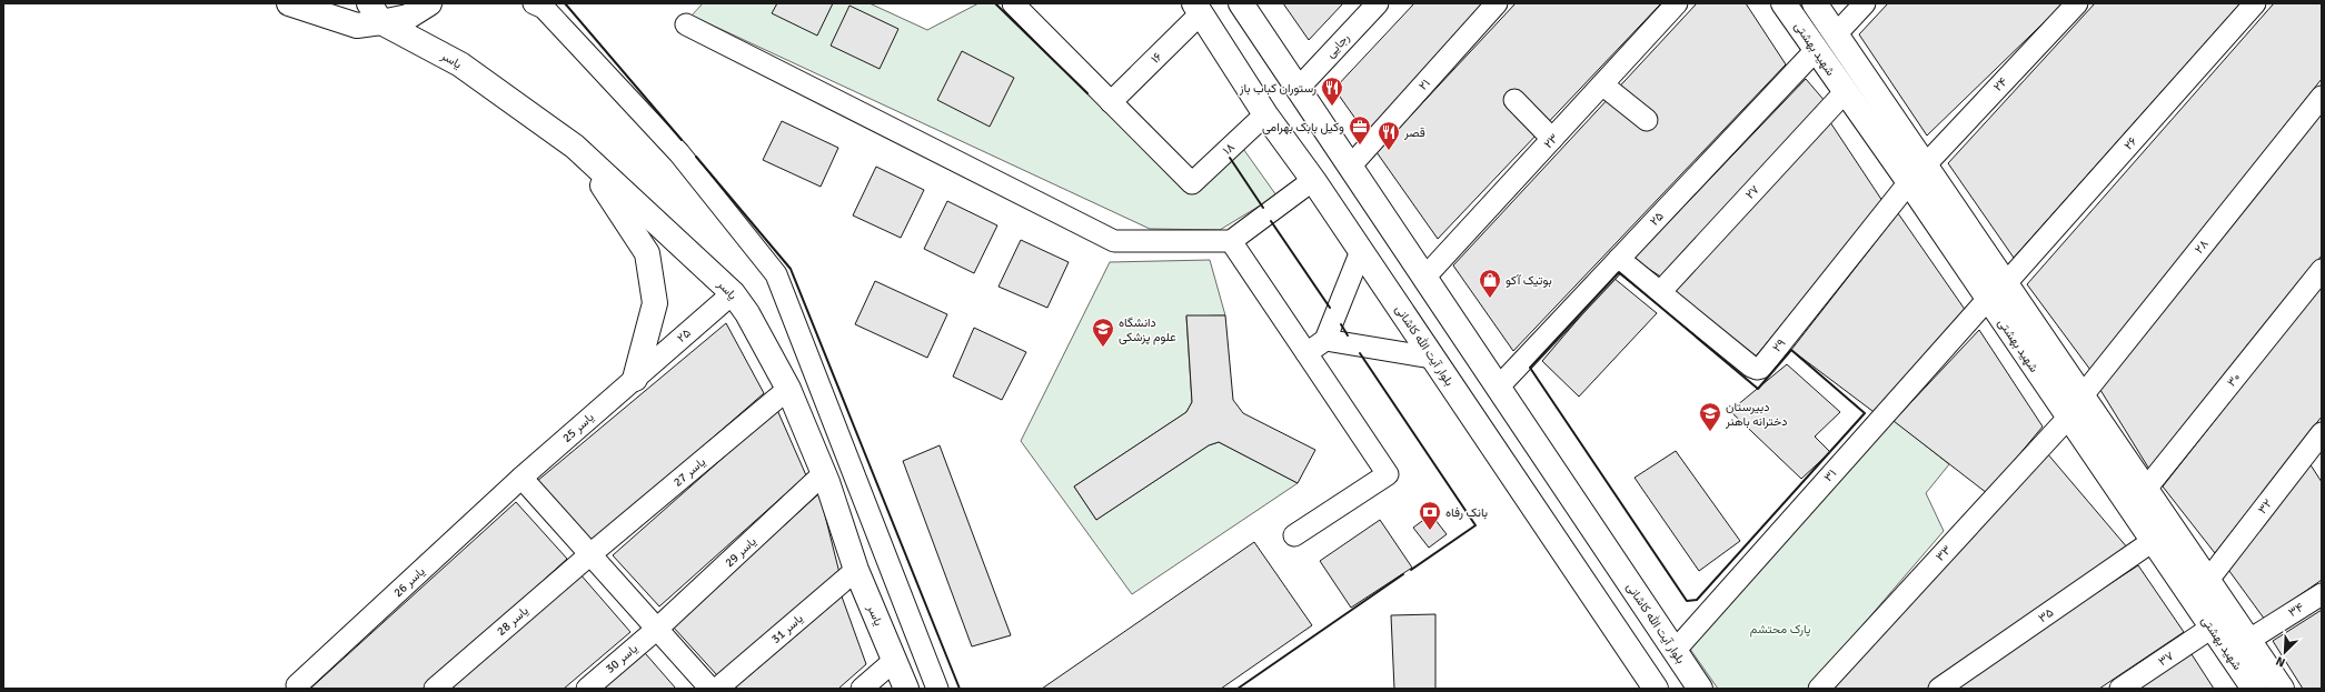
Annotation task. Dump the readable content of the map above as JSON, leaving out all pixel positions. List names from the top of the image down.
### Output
{
  "streets": {
    "main road": ["شهید بهشتی", "یاسر", "بلوار آیت الله کاشانی"],
    "street": [
      "رجایی",
      "۱۶",
      "۲۱",
      "۲۴",
      "۲۳",
      "۲۶",
      "۱۸",
      "۲۷",
      "۲۵",
      "۲۸",
      "۲۹",
      "۳۰",
      "یاسر 25",
      "یاسر 27",
      "۳۱",
      "۳۲",
      "یاسر 29",
      "۳۳",
      "یاسر 26",
      "۳۴",
      "۳۵",
      "یاسر 28",
      "یاسر 31",
      "یاسر 30",
      "۳۷"
    ]
  },
  "crossings": [
    ["رجایی", "بلوار آیت الله کاشانی"],
    ["شهید بهشتی", "۲۴"],
    ["شهید بهشتی", "۲۶"],
    ["شهید بهشتی", "۲۷"],
    ["شهید بهشتی", "۲۵"],
    ["شهید بهشتی", "۲۸"],
    ["شهید بهشتی", "۲۹"],
    ["شهید بهشتی", "۳۰"],
    ["شهید بهشتی", "۳۱"],
    ["شهید بهشتی", "۳۲"],
    ["شهید بهشتی", "۳۳"],
    ["شهید بهشتی", "۳۴"],
    ["شهید بهشتی", "۳۵"],
    ["شهید بهشتی", "۳۷"],
    ["۱۶", "۱۸"],
    ["۱۶", "بلوار آیت الله کاشانی"],
    ["یاسر", "۲۵"],
    ["یاسر", "یاسر 27"],
    ["یاسر", "یاسر 29"],
    ["یاسر", "یاسر 31"],
    ["۲۱", "بلوار آیت الله کاشانی"],
    ["۲۴", "۲۹"],
    ["۲۳", "بلوار آیت الله کاشانی"],
    ["۱۸", "بلوار آیت الله کاشانی"],
    ["۲۷", "۲۹"],
    ["۲۵", "بلوار آیت الله کاشانی"],
    ["۲۵", "۲۹"],
    ["۲۵", "یاسر 25"],
    ["بلوار آیت الله کاشانی", "۳۱"],
    ["یاسر 25", "یاسر 26"],
    ["یاسر 27", "یاسر 28"],
    ["یاسر 29", "یاسر 30"]
  ],
  "parks": ["پارک محتشم"],
  "places": {
    "restaurant": ["رستوران کباب باز", "قصر"],
    "office": ["وکیل بابک بهرامی"],
    "shop": ["بوتیک آکو"],
    "school or university": ["دانشگاه علوم پزشکی", "دبیرستان دخترانه باهنر"],
    "bank": ["بانک رفاه"]
  },
  "north": "bottom left"
}
